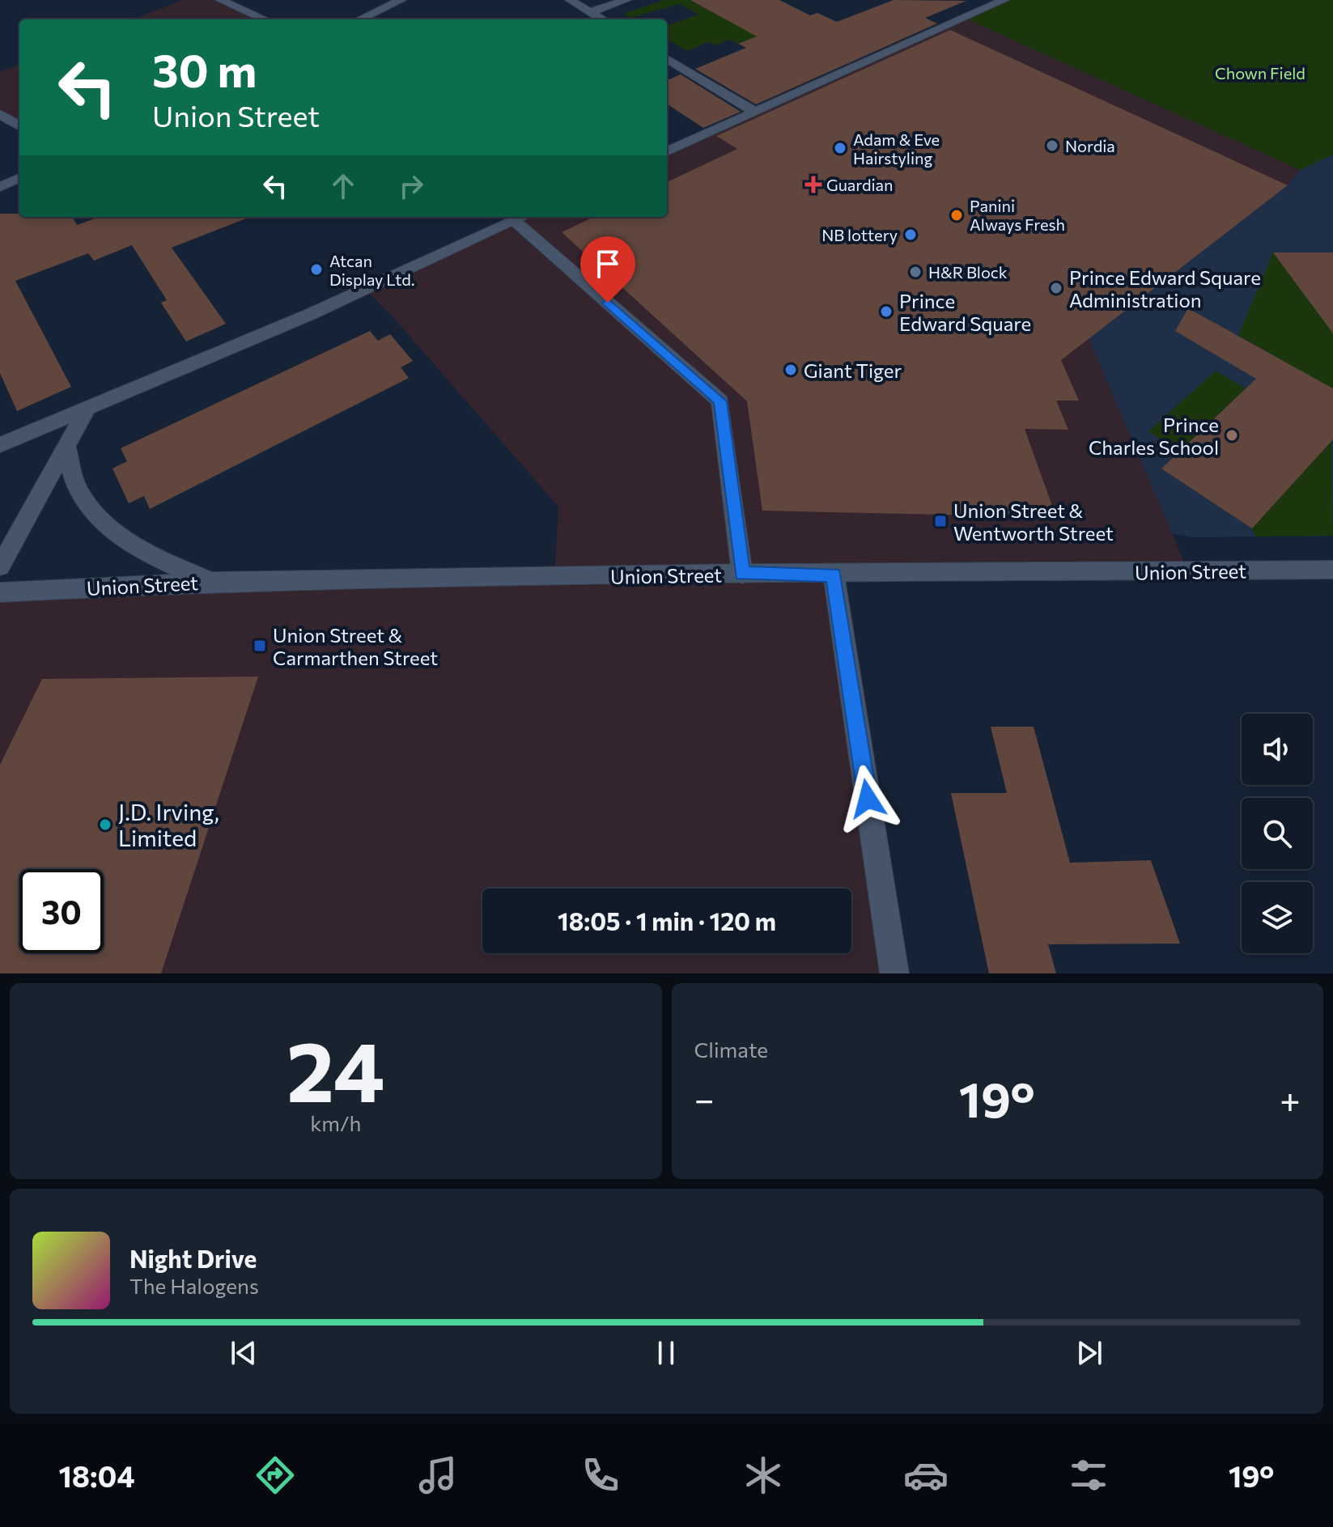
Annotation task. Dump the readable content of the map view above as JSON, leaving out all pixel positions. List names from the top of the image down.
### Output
{
  "streets": {
    "street": ["Union Street"]
  },
  "parks": ["Chown Field"],
  "places": {
    "other": [
      "Nordia",
      "Adam & Eve Hairstyling",
      "Panini Always Fresh",
      "NB lottery",
      "Atcan Display Ltd.",
      "H&R Block",
      "Prince Edward Square Administration",
      "Prince Edward Square",
      "Giant Tiger",
      "Prince Charles School",
      "J.D. Irving, Limited"
    ],
    "health": ["Guardian"],
    "transit": ["Union Street & Wentworth Street", "Union Street & Carmarthen Street"]
  },
  "page": {
    "turn": ["30 m", "Union Street"],
    "limit": "30",
    "trip": "18:05 · 1 min · 120 m",
    "tile": [
      ["24", "km/h"],
      "Climate"
    ],
    "heat": ["−", "19°", "+"],
    "song": ["Night Drive", "The Halogens"],
    "tabs": ["18:04", "19°"]
  }
}
